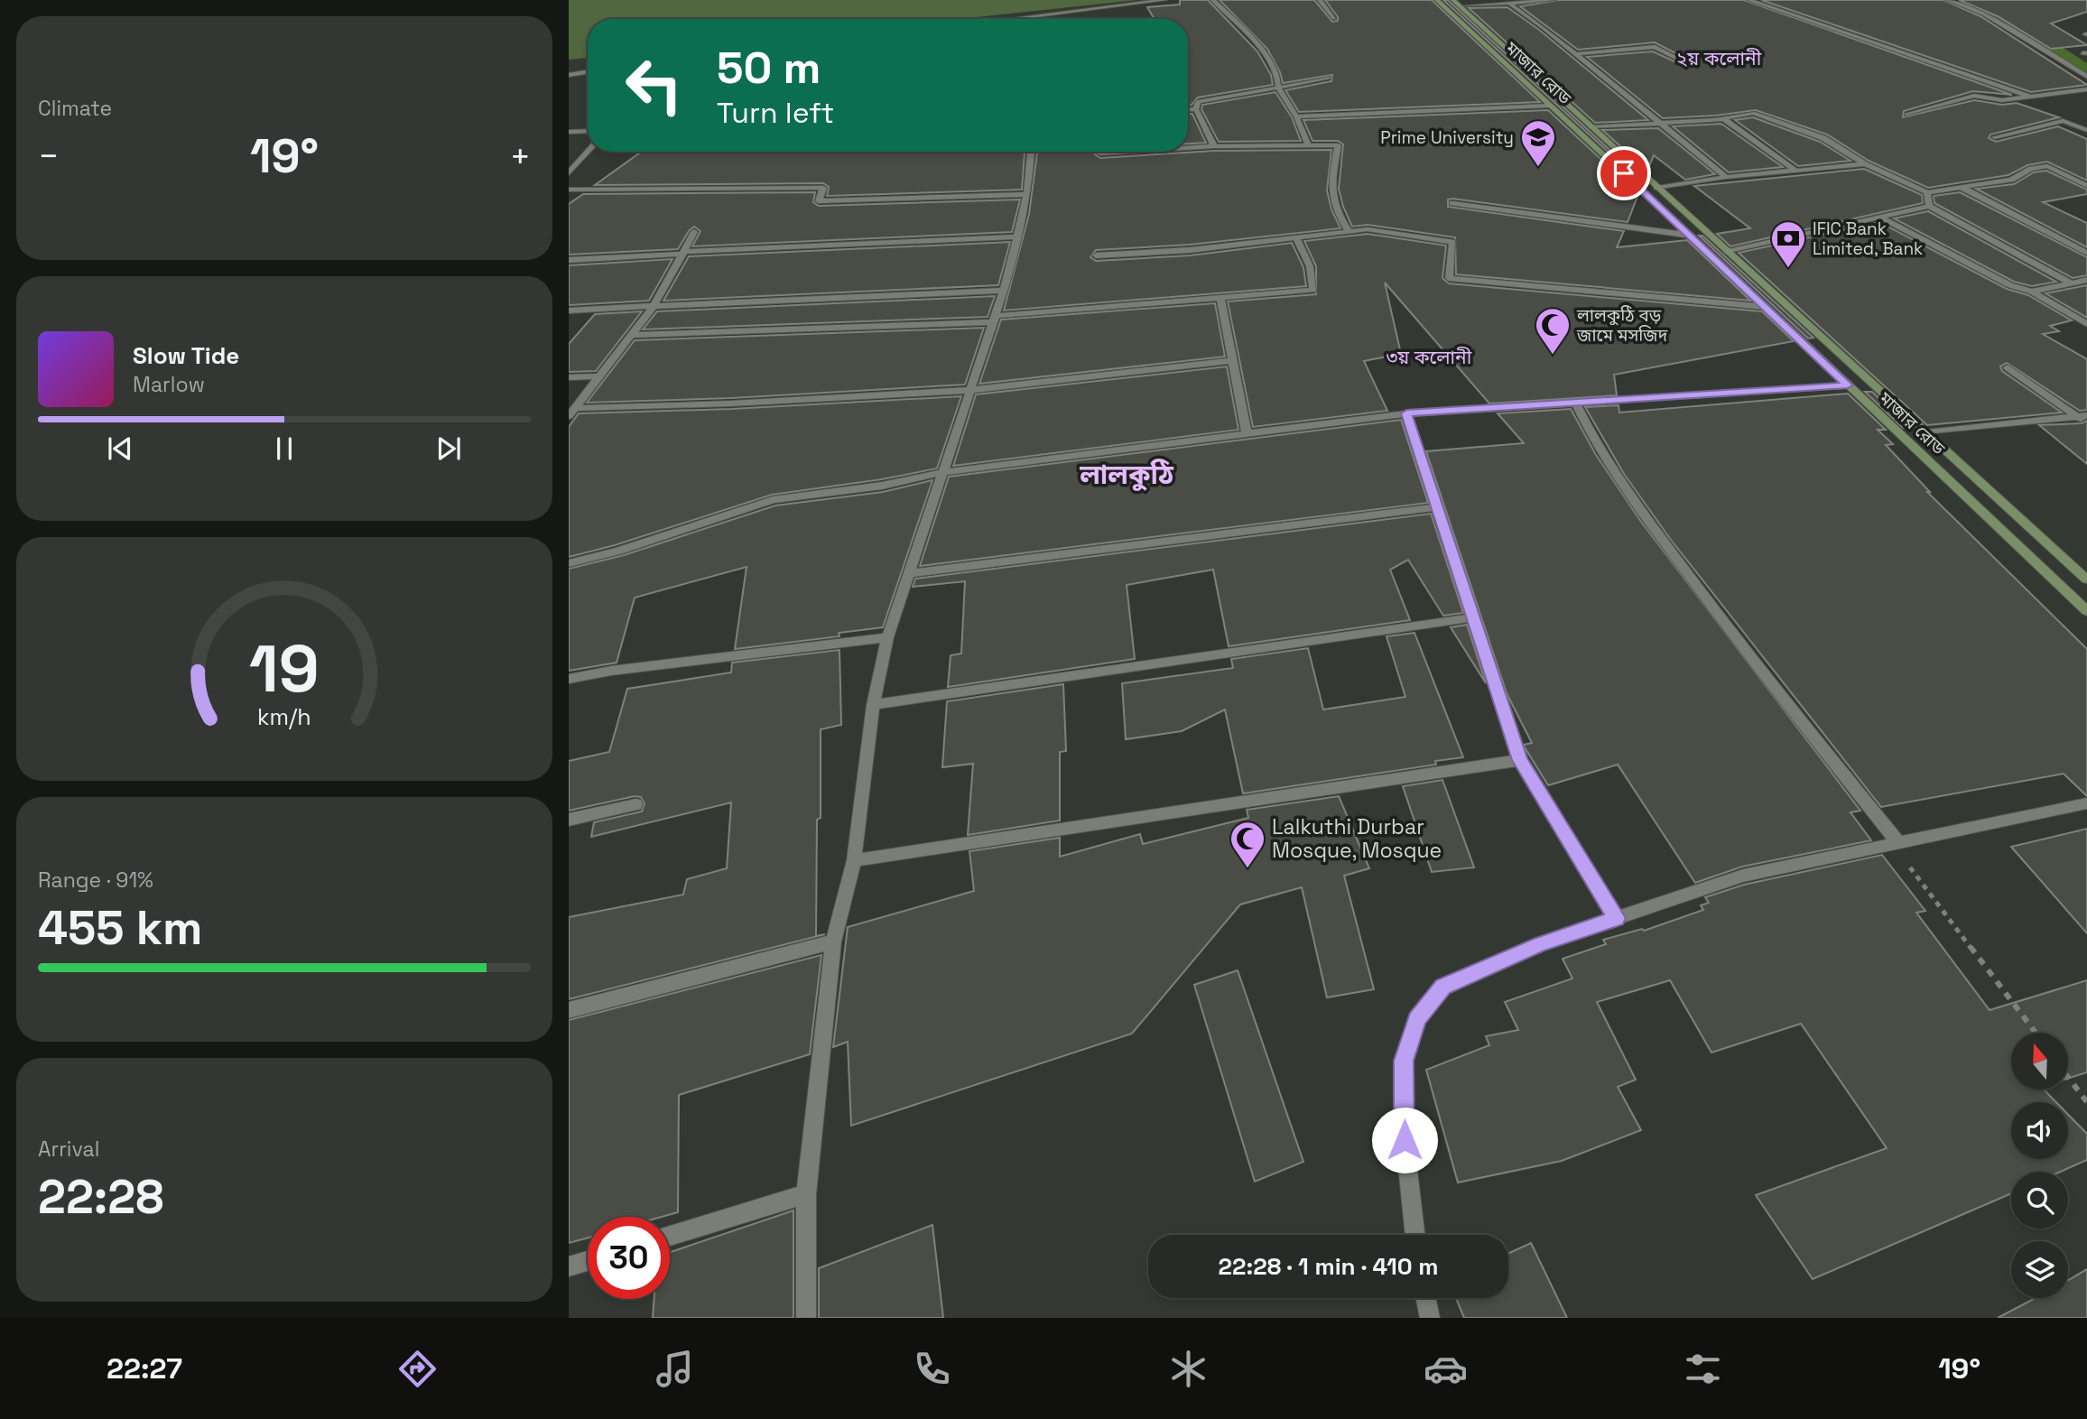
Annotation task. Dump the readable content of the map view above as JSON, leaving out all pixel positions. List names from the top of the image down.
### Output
{
  "streets": {
    "main road": ["মাজার রোড"]
  },
  "districts": ["২য় কলোনী", "৩য় কলোনী", "লালকুঠি"],
  "places": {
    "school or university": ["Prime University"],
    "bank": ["IFIC Bank Limited, Bank"],
    "mosque": ["লালকুঠি বড় জামে মসজিদ", "Lalkuthi Durbar Mosque, Mosque"]
  },
  "north": "top",
  "page": {
    "tile": [
      "Climate",
      ["Range · 91%", "455 km"],
      ["Arrival", "22:28"]
    ],
    "turn": ["50 m", "Turn left"],
    "heat": ["−", "19°", "+"],
    "song": ["Slow Tide", "Marlow"],
    "limit": "30",
    "trip": "22:28 · 1 min · 410 m",
    "tabs": ["22:27", "19°"],
    "gauge": ["19", "km/h"]
  }
}
